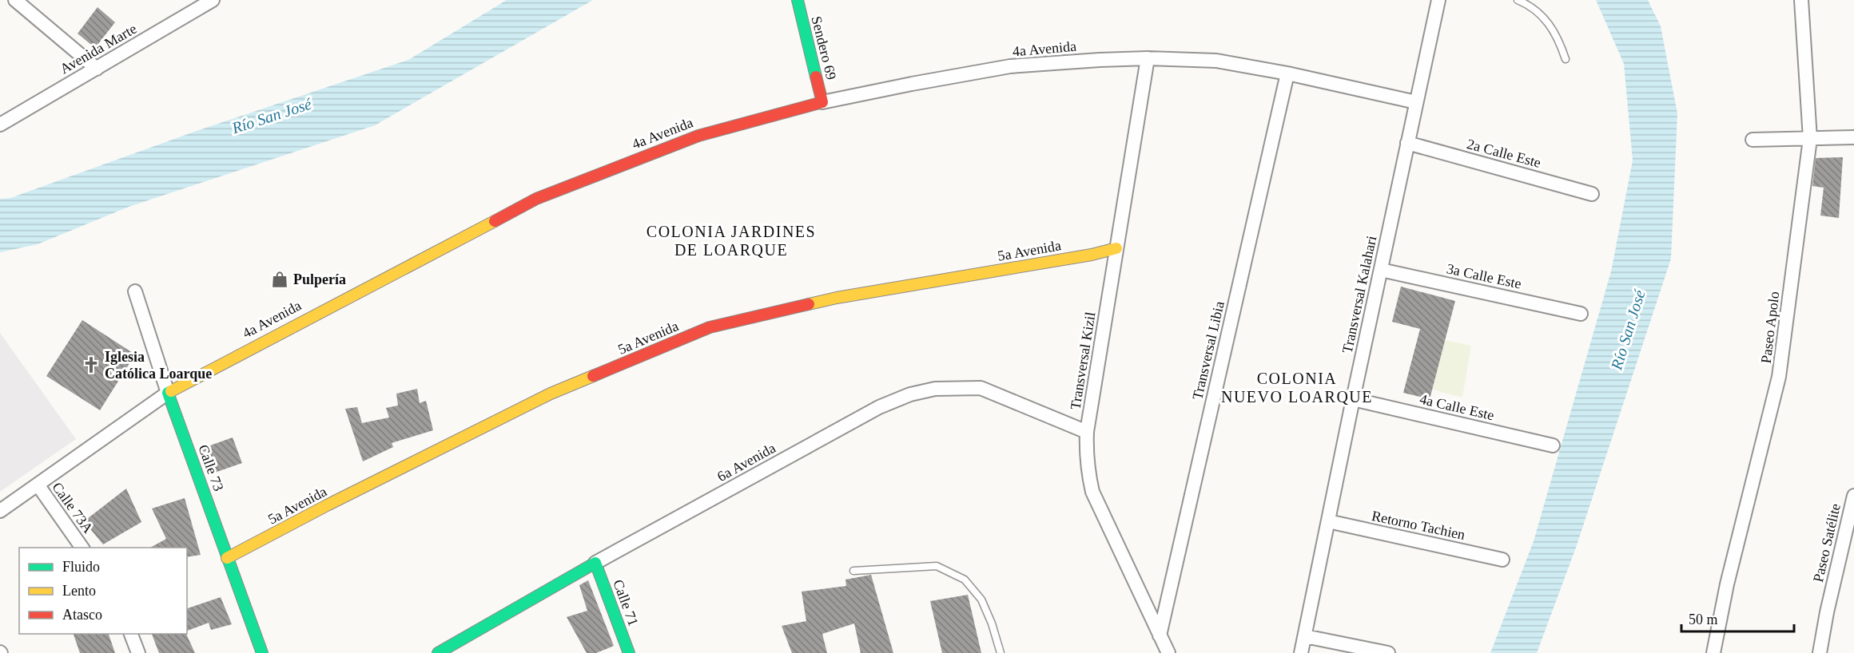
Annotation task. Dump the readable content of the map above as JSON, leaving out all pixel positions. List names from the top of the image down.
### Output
{
  "streets": {
    "street": [
      "Sendero 69",
      "Avenida Marte",
      "4a Avenida",
      "2a Calle Este",
      "5a Avenida",
      "3a Calle Este",
      "Transversal Kalahari",
      "Paseo Apolo",
      "Transversal Libia",
      "Transversal Kizil",
      "4a Calle Este",
      "6a Avenida",
      "Calle 73",
      "Calle 73A",
      "Retorno Tachien",
      "Paseo Satélite",
      "Calle 71"
    ]
  },
  "crossings": [
    ["Sendero 69", "4a Avenida"],
    ["4a Avenida", "Transversal Kalahari"],
    ["4a Avenida", "Transversal Libia"],
    ["4a Avenida", "Transversal Kizil"],
    ["4a Avenida", "Calle 73"],
    ["4a Avenida", "Calle 73A"],
    ["2a Calle Este", "Transversal Kalahari"],
    ["5a Avenida", "Transversal Kizil"],
    ["5a Avenida", "Calle 73"],
    ["3a Calle Este", "Transversal Kalahari"],
    ["Transversal Kalahari", "4a Calle Este"],
    ["Transversal Kalahari", "Retorno Tachien"],
    ["Transversal Libia", "Transversal Kizil"],
    ["Transversal Kizil", "6a Avenida"],
    ["6a Avenida", "Calle 71"]
  ],
  "districts": ["COLONIA JARDINES DE LOARQUE", "COLONIA NUEVO LOARQUE"],
  "water": ["Río San José"],
  "places": {
    "shop": ["Pulpería"],
    "church": ["Iglesia Católica Loarque"]
  },
  "legend": ["Fluido", "Lento", "Atasco"],
  "scale_bar": "50 m"
}
